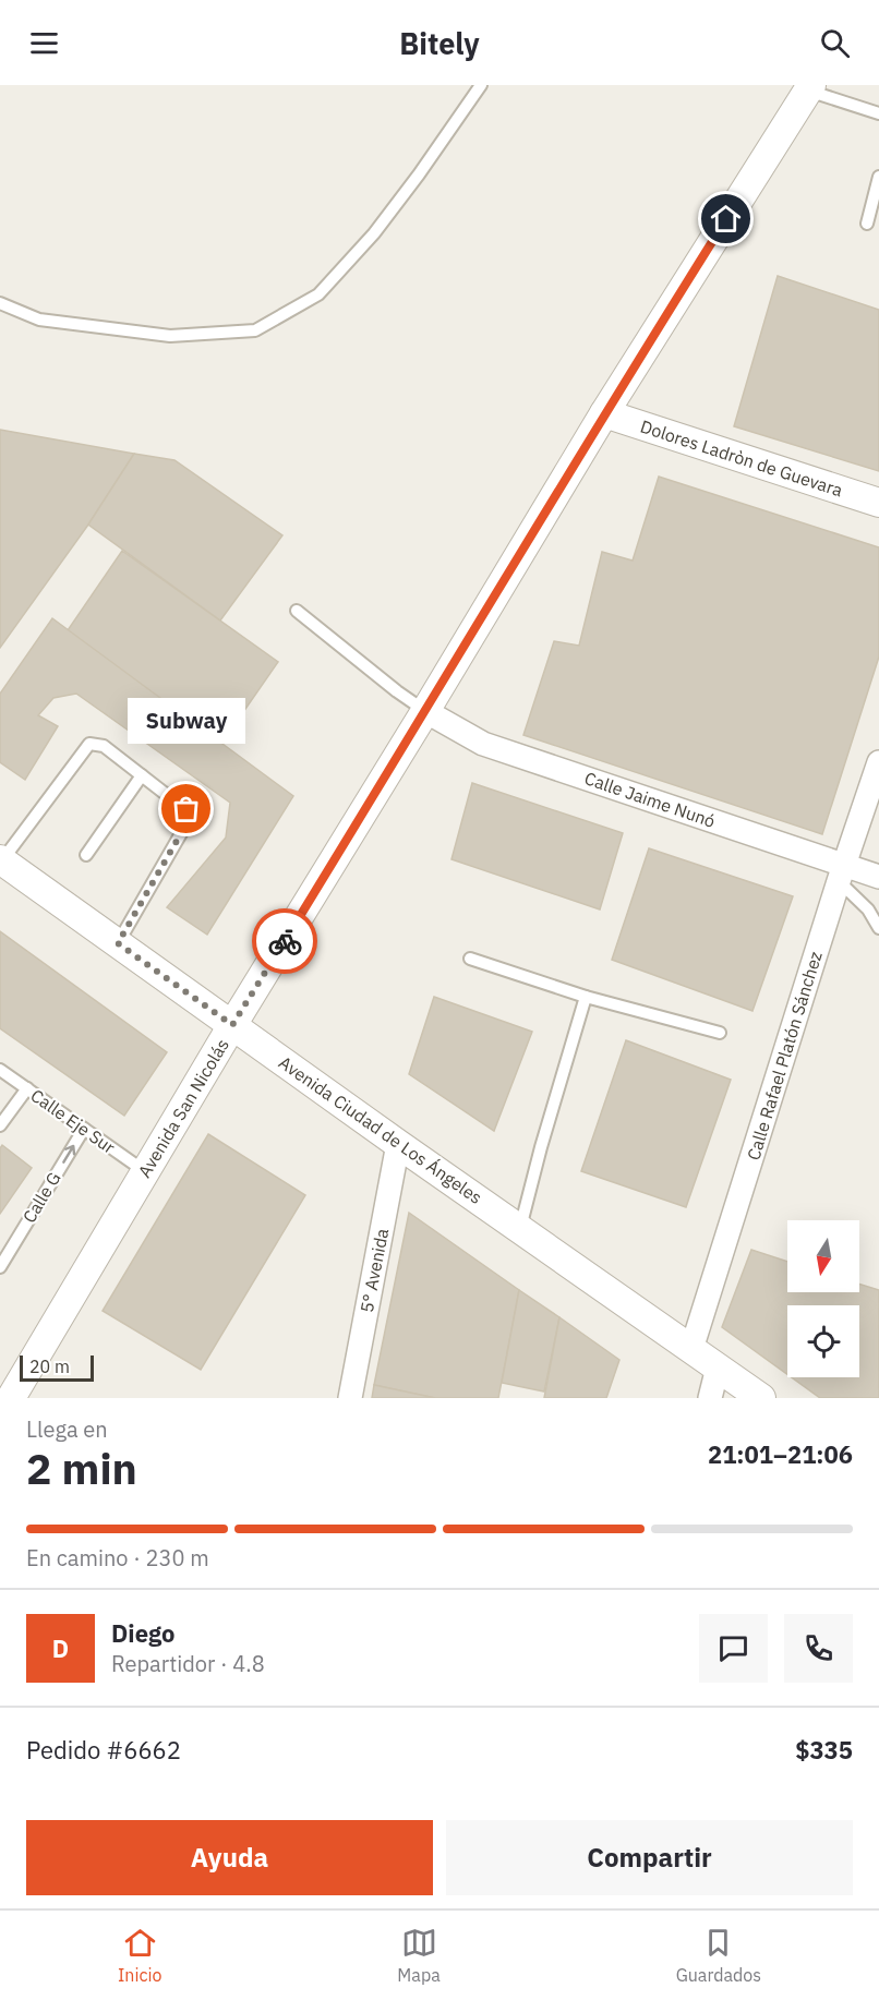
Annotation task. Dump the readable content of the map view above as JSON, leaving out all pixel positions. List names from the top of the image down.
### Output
{
  "streets": {
    "street": [
      "Dolores Ladròn de Guevara",
      "Calle Jaime Nunó",
      "Calle Rafael Platón Sánchez",
      "Avenida San Nicolás",
      "Avenida Ciudad de Los Ángeles",
      "5° Avenida"
    ],
    "lane": ["Calle Eje Sur", "Calle G"]
  },
  "crossings": [
    ["Dolores Ladròn de Guevara", "Avenida San Nicolás"],
    ["Calle Jaime Nunó", "Calle Rafael Platón Sánchez"],
    ["Calle Jaime Nunó", "Avenida San Nicolás"],
    ["Calle Rafael Platón Sánchez", "Avenida Ciudad de Los Ángeles"],
    ["Avenida San Nicolás", "Calle Eje Sur"],
    ["Avenida San Nicolás", "Avenida Ciudad de Los Ángeles"],
    ["Calle Eje Sur", "Calle G"],
    ["Avenida Ciudad de Los Ángeles", "5° Avenida"]
  ],
  "one_way": ["Calle G"],
  "places": ["Subway"],
  "scale_bar": "20 m",
  "north": "bottom",
  "page": {
    "header": "Bitely",
    "bubble": "Subway",
    "scale": "20 m",
    "heading": ["2 min", "Llega en", "21:01–21:06"],
    "panel": [
      "Diego",
      "Repartidor · 4.8",
      "Pedido #6662",
      "$335"
    ],
    "bar": "En camino · 230 m",
    "round": "D",
    "buttons": ["Ayuda", "Compartir"],
    "tabs": ["Inicio", "Mapa", "Guardados"]
  }
}
